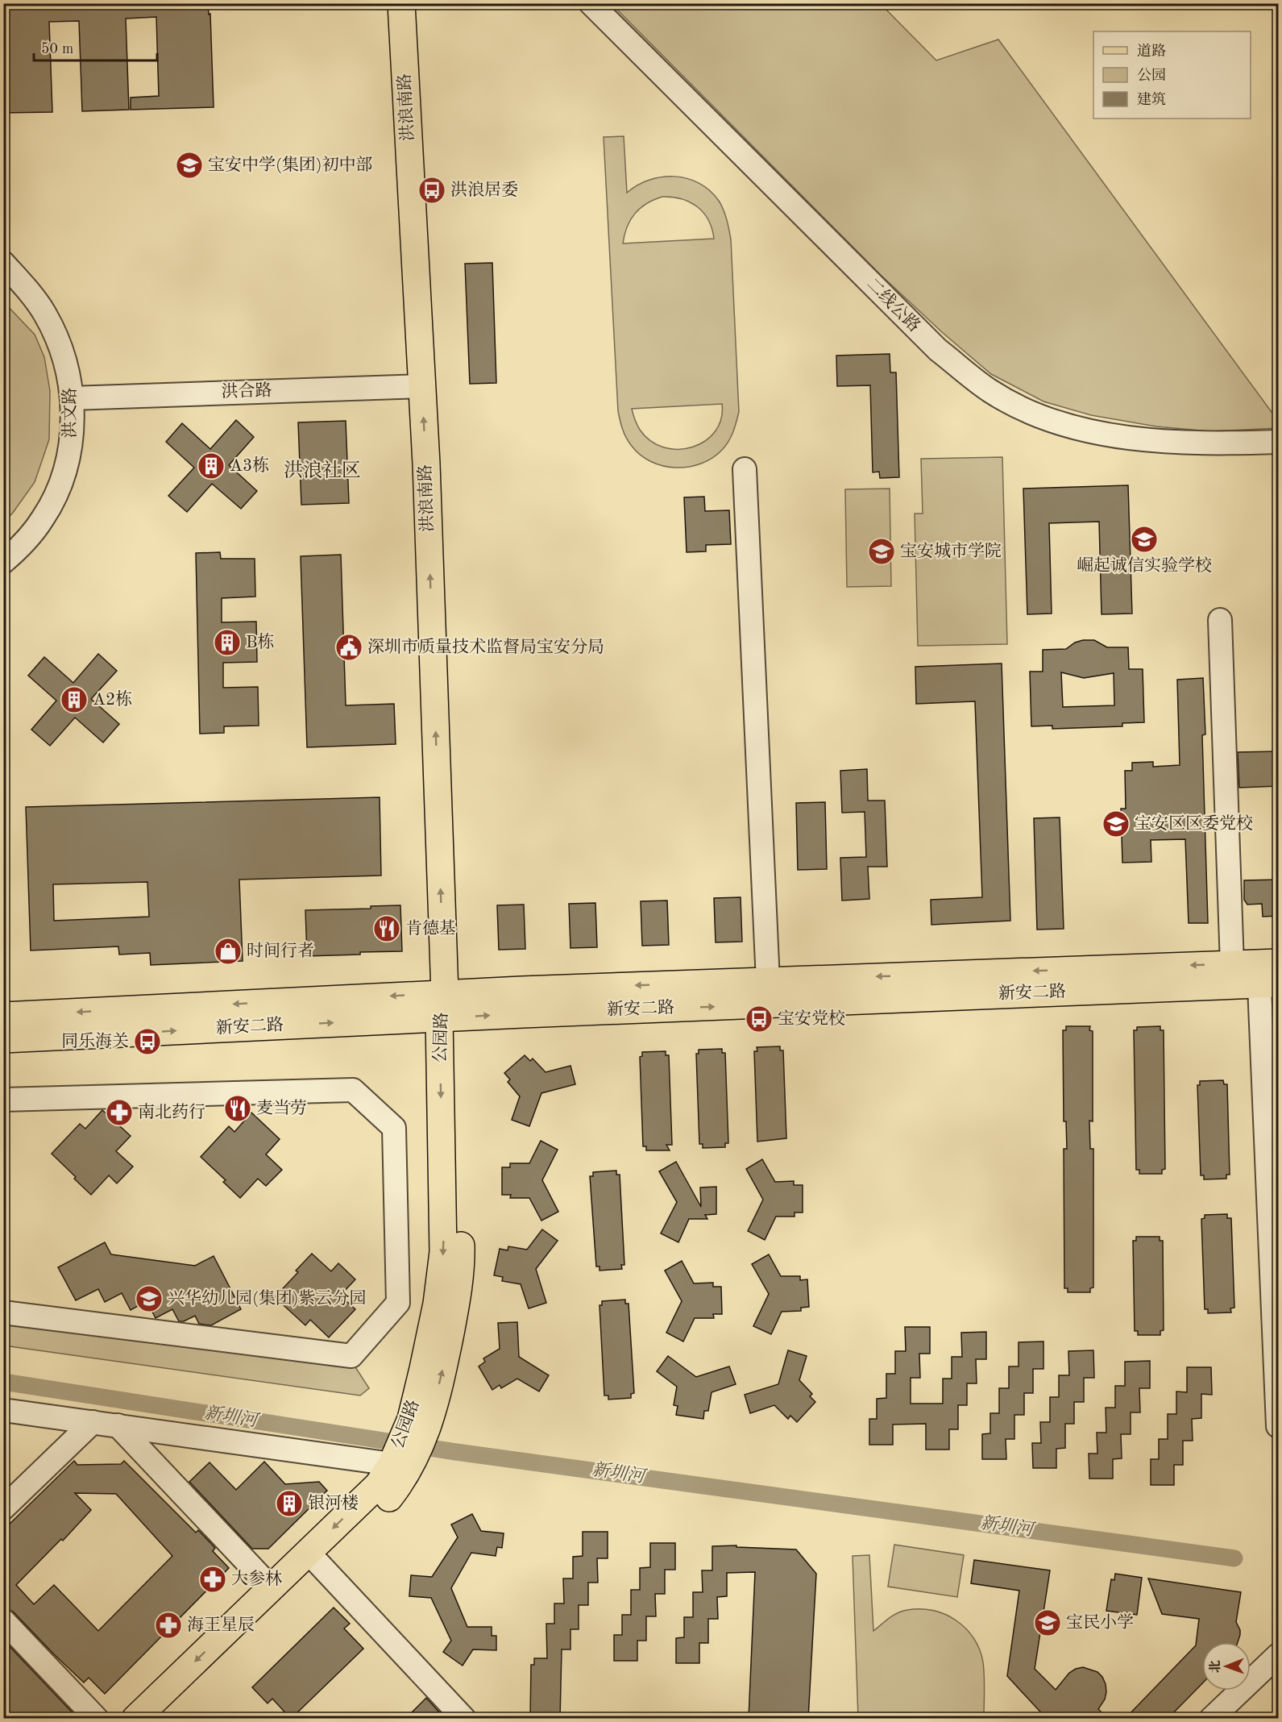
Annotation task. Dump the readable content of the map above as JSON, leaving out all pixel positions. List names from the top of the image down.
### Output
{
  "streets": {
    "main road": ["洪浪南路", "新安二路", "公园路"],
    "street": ["二线公路", "洪合路", "洪文路"]
  },
  "crossings": [
    ["洪浪南路", "洪合路"],
    ["洪浪南路", "新安二路"],
    ["洪浪南路", "公园路"],
    ["洪合路", "洪文路"],
    ["新安二路", "公园路"]
  ],
  "one_way": ["洪浪南路"],
  "districts": ["洪浪社区"],
  "water": ["新圳河"],
  "places": {
    "school or university": [
      "宝安中学(集团)初中部",
      "崛起诚信实验学校",
      "宝安城市学院",
      "宝安区区委党校",
      "兴华幼儿园(集团)紫云分园",
      "宝民小学"
    ],
    "bus stop": ["洪浪居委", "宝安党校", "同乐海关"],
    "building": [
      "A3栋",
      "B栋",
      "A2栋",
      "银河楼"
    ],
    "public building": ["深圳市质量技术监督局宝安分局"],
    "restaurant": ["肯德基", "麦当劳"],
    "shop": ["时间行者"],
    "pharmacy": ["南北药行", "大参林", "海王星辰"]
  },
  "legend": ["道路", "公园", "建筑"],
  "scale_bar": "50 m",
  "north": "left"
}
